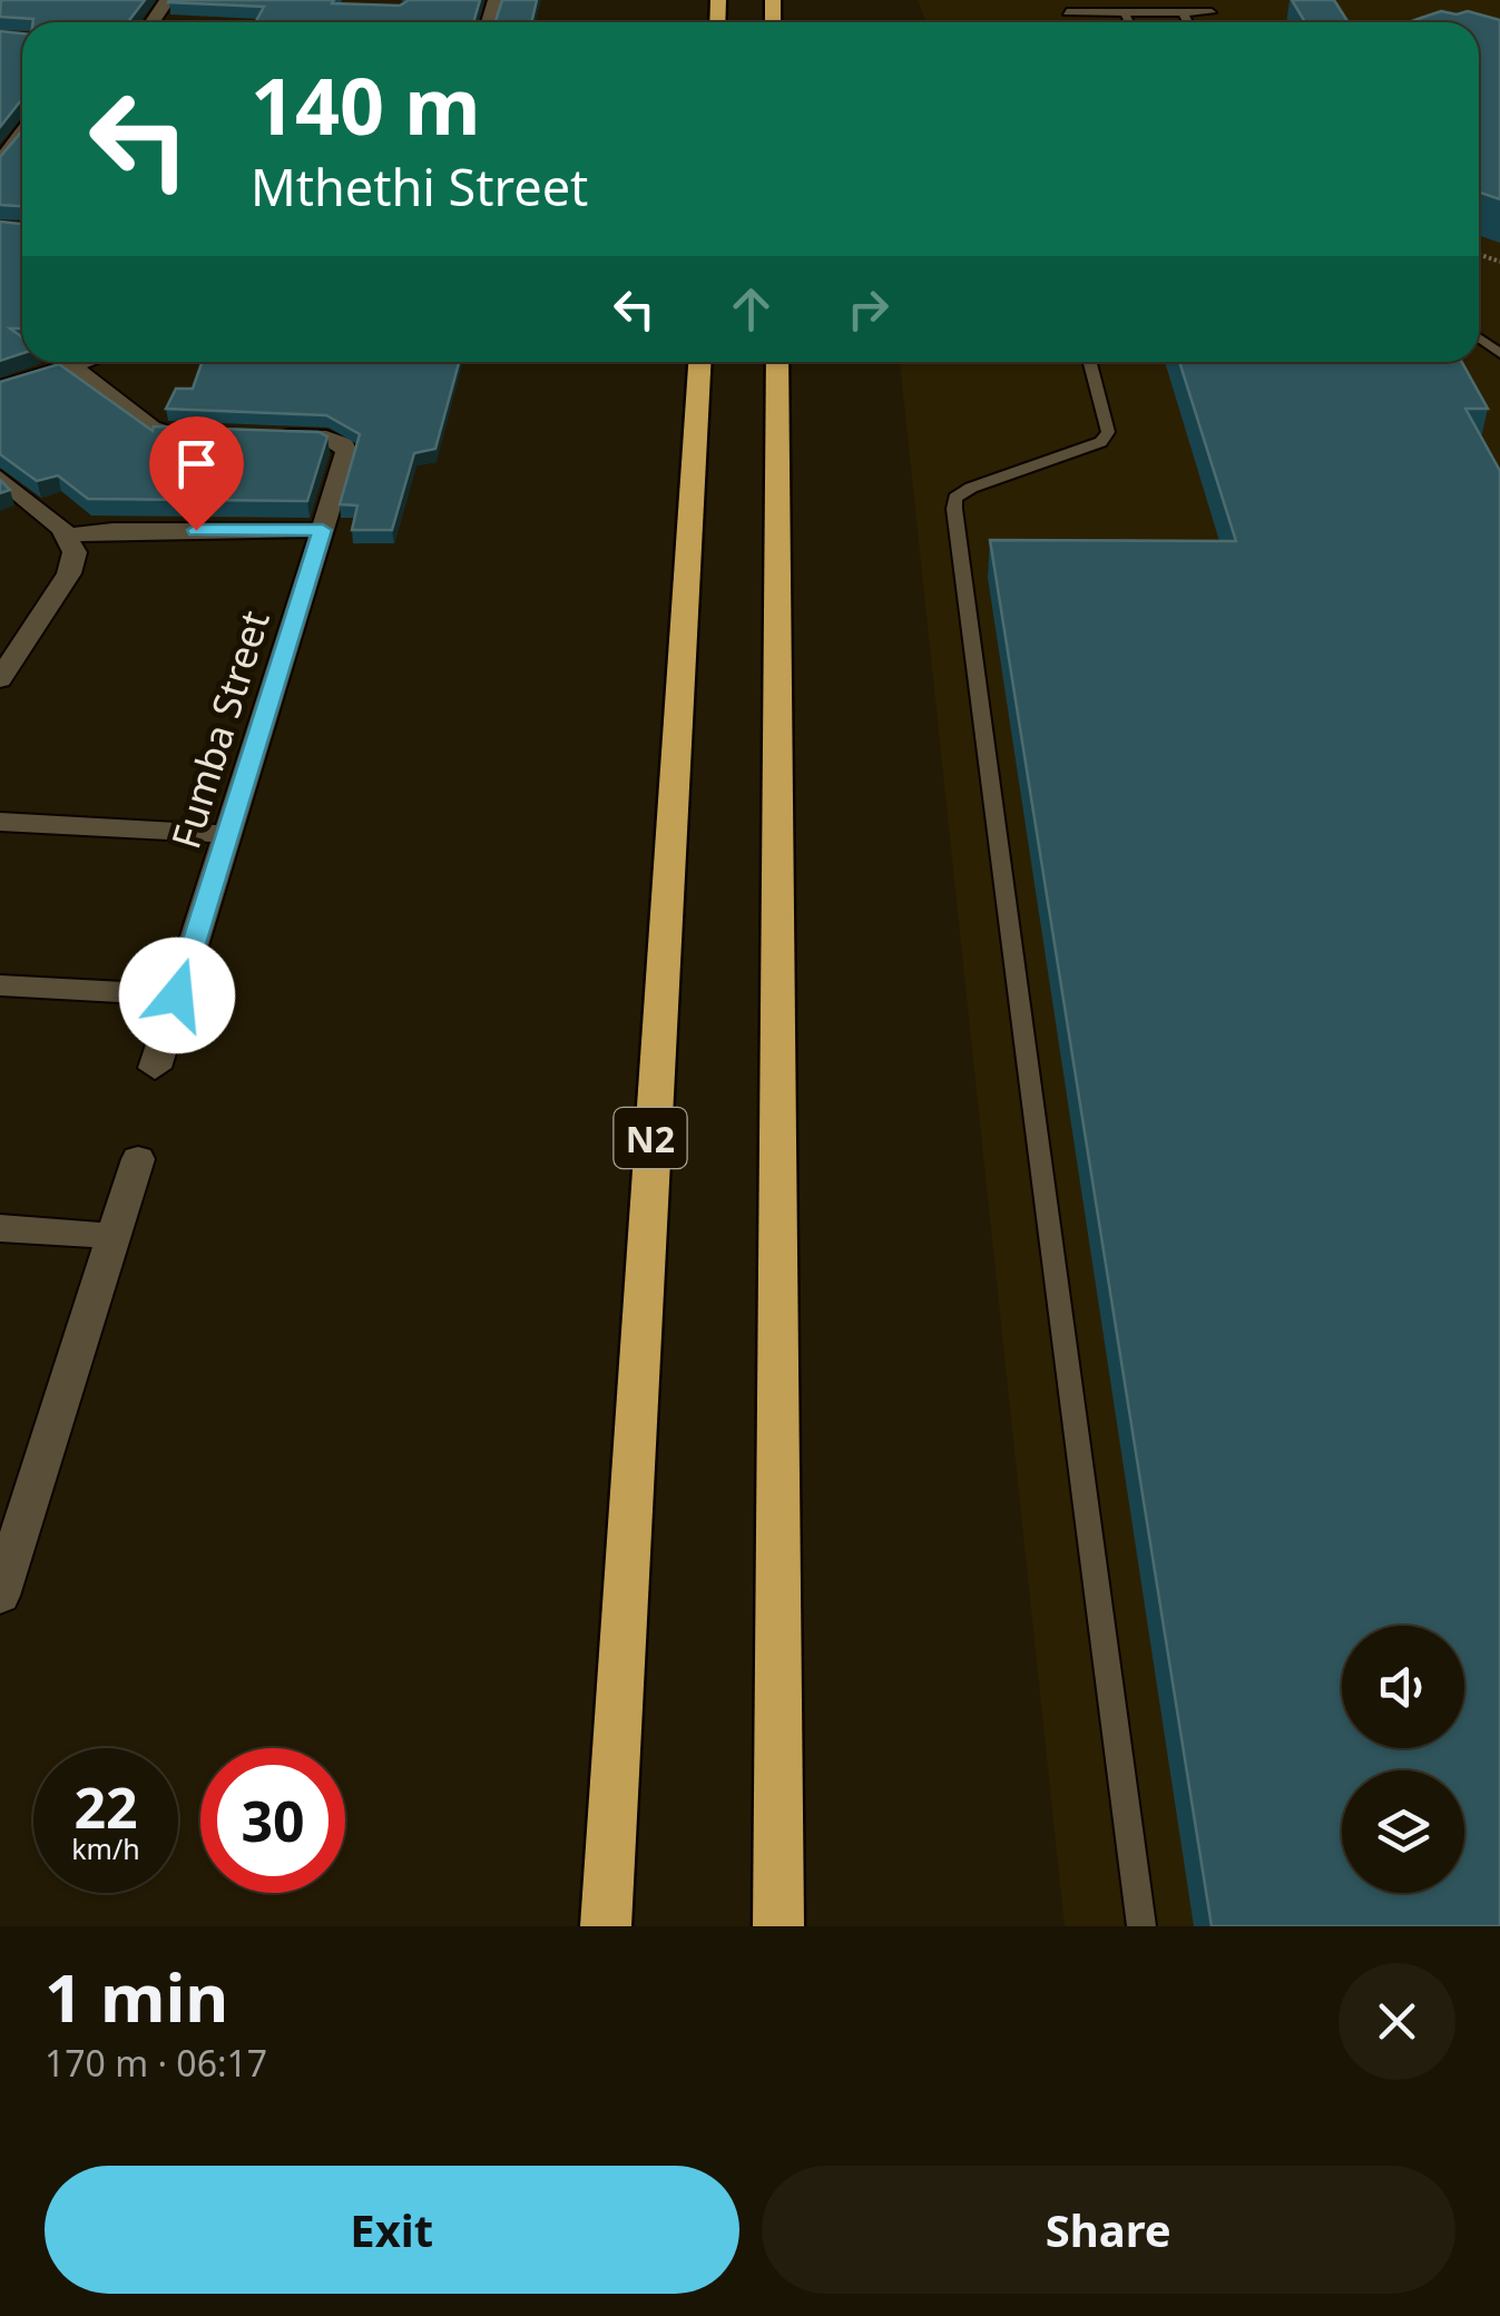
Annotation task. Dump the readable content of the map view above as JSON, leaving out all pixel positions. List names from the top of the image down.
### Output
{
  "streets": {
    "highway": ["N2"],
    "street": ["Fumba Street"]
  },
  "page": {
    "turn": ["140 m", "Mthethi Street"],
    "speed": "22 km/h",
    "limit": "30",
    "heading": ["1 min", "170 m · 06:17"],
    "buttons": ["Exit", "Share"]
  }
}
